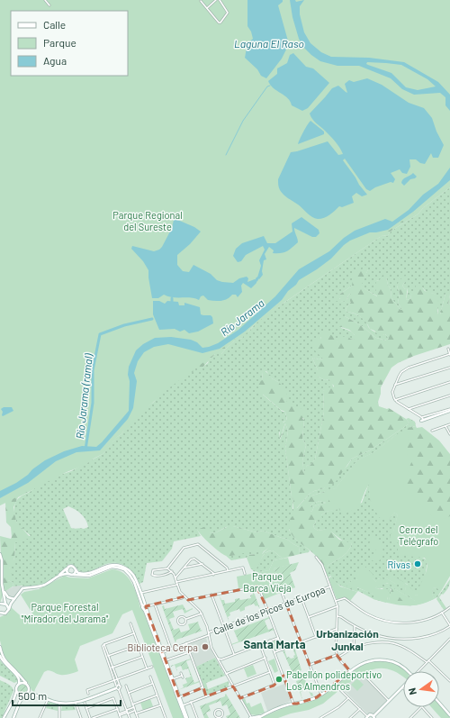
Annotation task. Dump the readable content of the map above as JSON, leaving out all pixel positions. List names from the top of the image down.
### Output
{
  "streets": {
    "street": ["Calle de los Picos de Europa"]
  },
  "districts": ["Urbanización Junkal", "Santa Marta"],
  "water": ["Laguna El Raso", "Río Jarama", "Río Jarama (ramal)"],
  "parks": [
    "Parque Regional del Sureste",
    "Cerro del Telégrafo",
    "Parque Barca Vieja",
    "Parque Forestal \"Mirador del Jarama\""
  ],
  "places": ["Rivas", "Biblioteca Cerpa", "Pabellón polideportivo Los Almendros"],
  "legend": ["Calle", "Parque", "Agua"],
  "scale_bar": "500 m",
  "north": "left"
}
